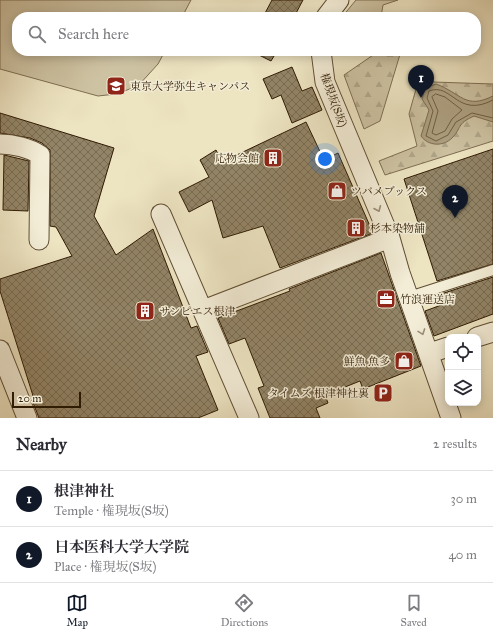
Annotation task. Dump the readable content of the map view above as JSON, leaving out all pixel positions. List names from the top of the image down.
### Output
{
  "streets": {
    "street": ["権現坂(S坂)"]
  },
  "one_way": ["権現坂(S坂)"],
  "places": {
    "school or university": ["東京大学弥生キャンパス"],
    "building": ["応物会館", "杉本染物舗", "サンピエス根津"],
    "shop": ["ツバメブックス", "鮮魚 魚多"],
    "office": ["竹浪運送店"],
    "parking": ["タイムズ 根津神社裏"]
  },
  "scale_bar": "20 m",
  "page": {
    "search": "Search here",
    "pins": ["1", "2"],
    "scale": "20 m",
    "heading": ["Nearby", "2 results"],
    "list": [
      {
        "mark": "1",
        "name": "根津神社",
        "note": "Temple · 権現坂(S坂)",
        "value": "30 m"
      },
      {
        "mark": "2",
        "name": "日本医科大学大学院",
        "note": "Place · 権現坂(S坂)",
        "value": "40 m"
      }
    ],
    "nav": ["Map", "Directions", "Saved"]
  }
}
